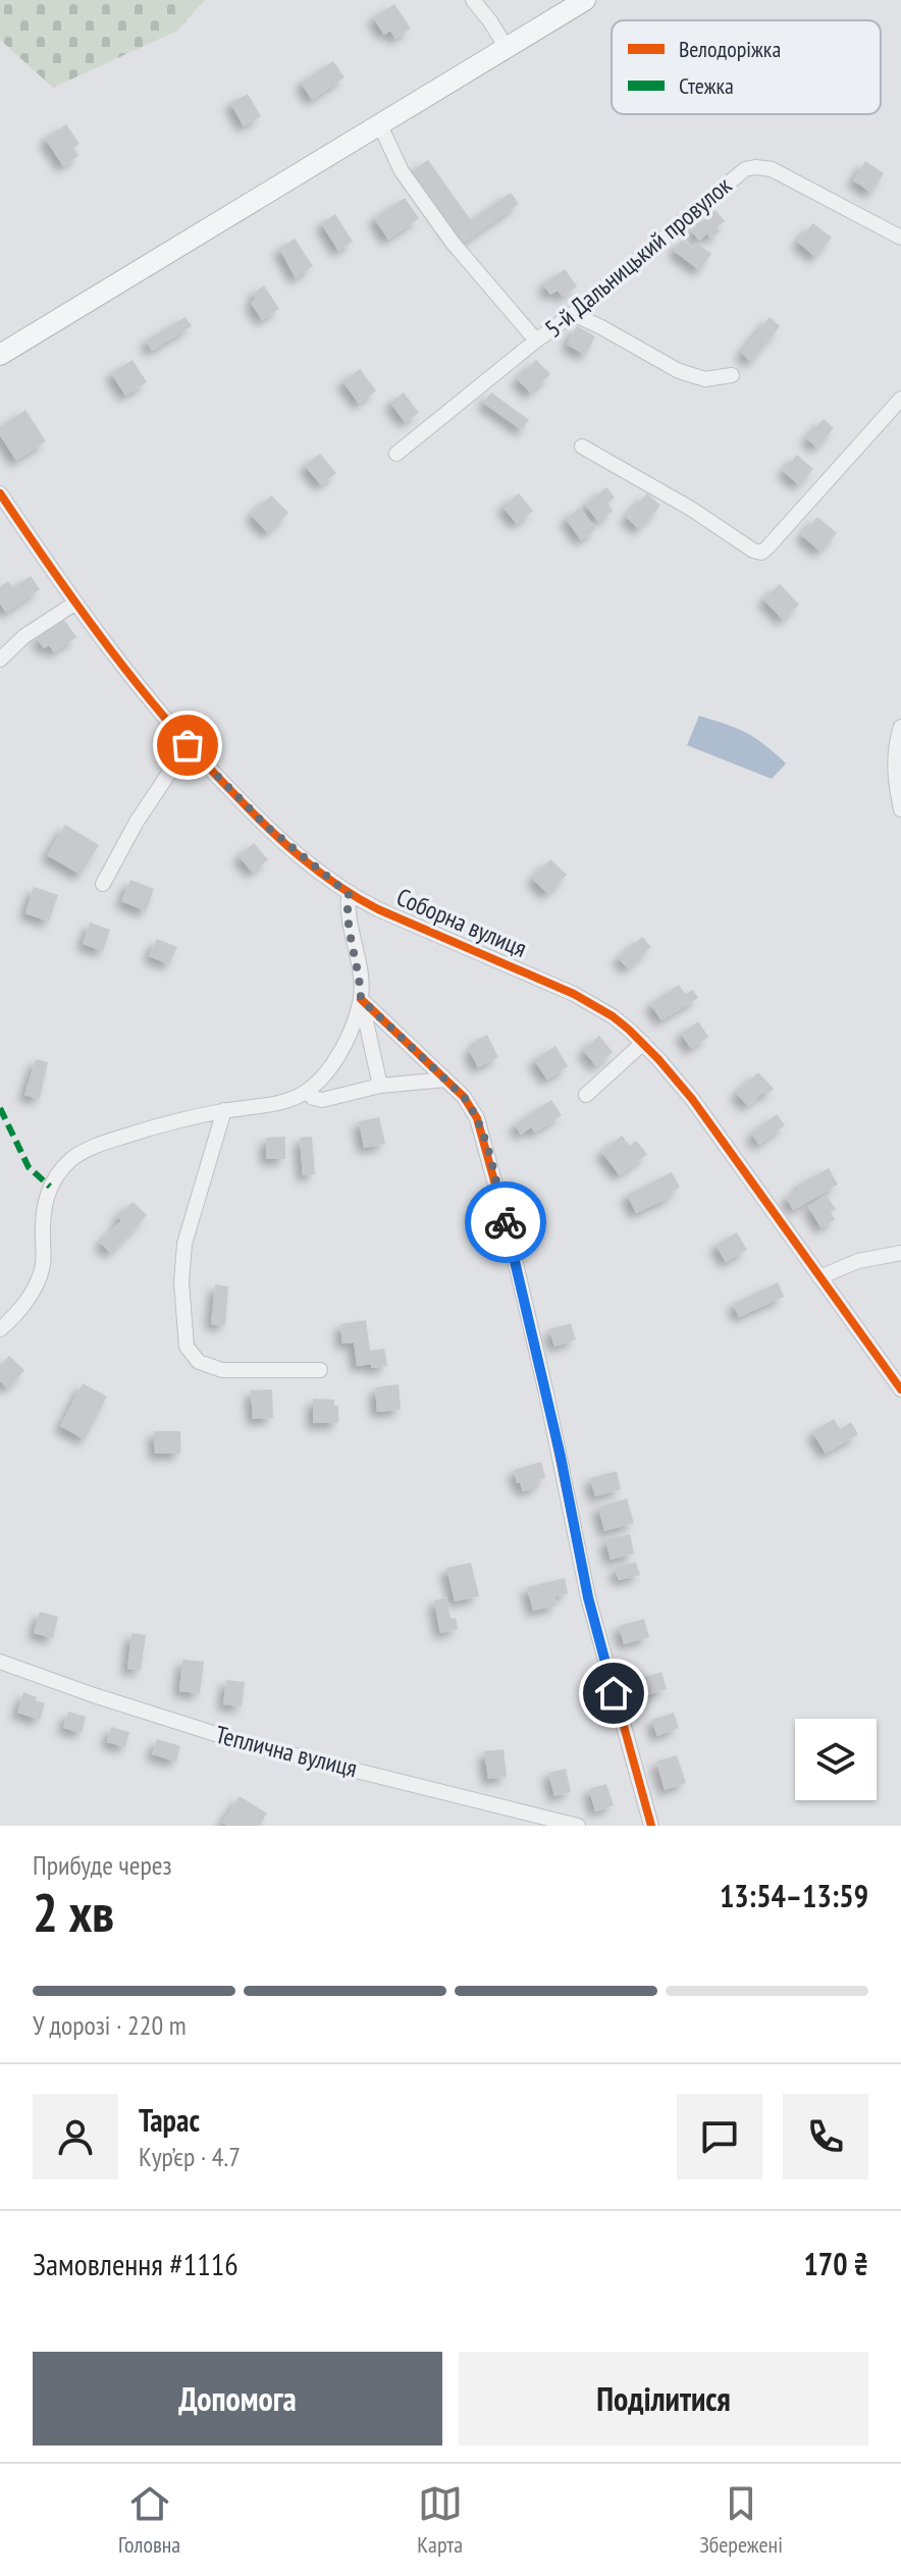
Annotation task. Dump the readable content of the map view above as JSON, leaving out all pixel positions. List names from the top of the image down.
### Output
{
  "streets": {
    "street": ["5-й Дальницький провулок", "Соборна вулиця", "Теплична вулиця"]
  },
  "legend": ["Велодоріжка", "Стежка"],
  "page": {
    "heading": ["2 хв", "Прибуде через", "13:54–13:59"],
    "panel": [
      "Тарас",
      "Кур’єр · 4.7",
      "Замовлення #1116",
      "170 ₴"
    ],
    "bar": "У дорозі · 220 m",
    "buttons": ["Допомога", "Поділитися"],
    "tabs": ["Головна", "Карта", "Збережені"]
  }
}
